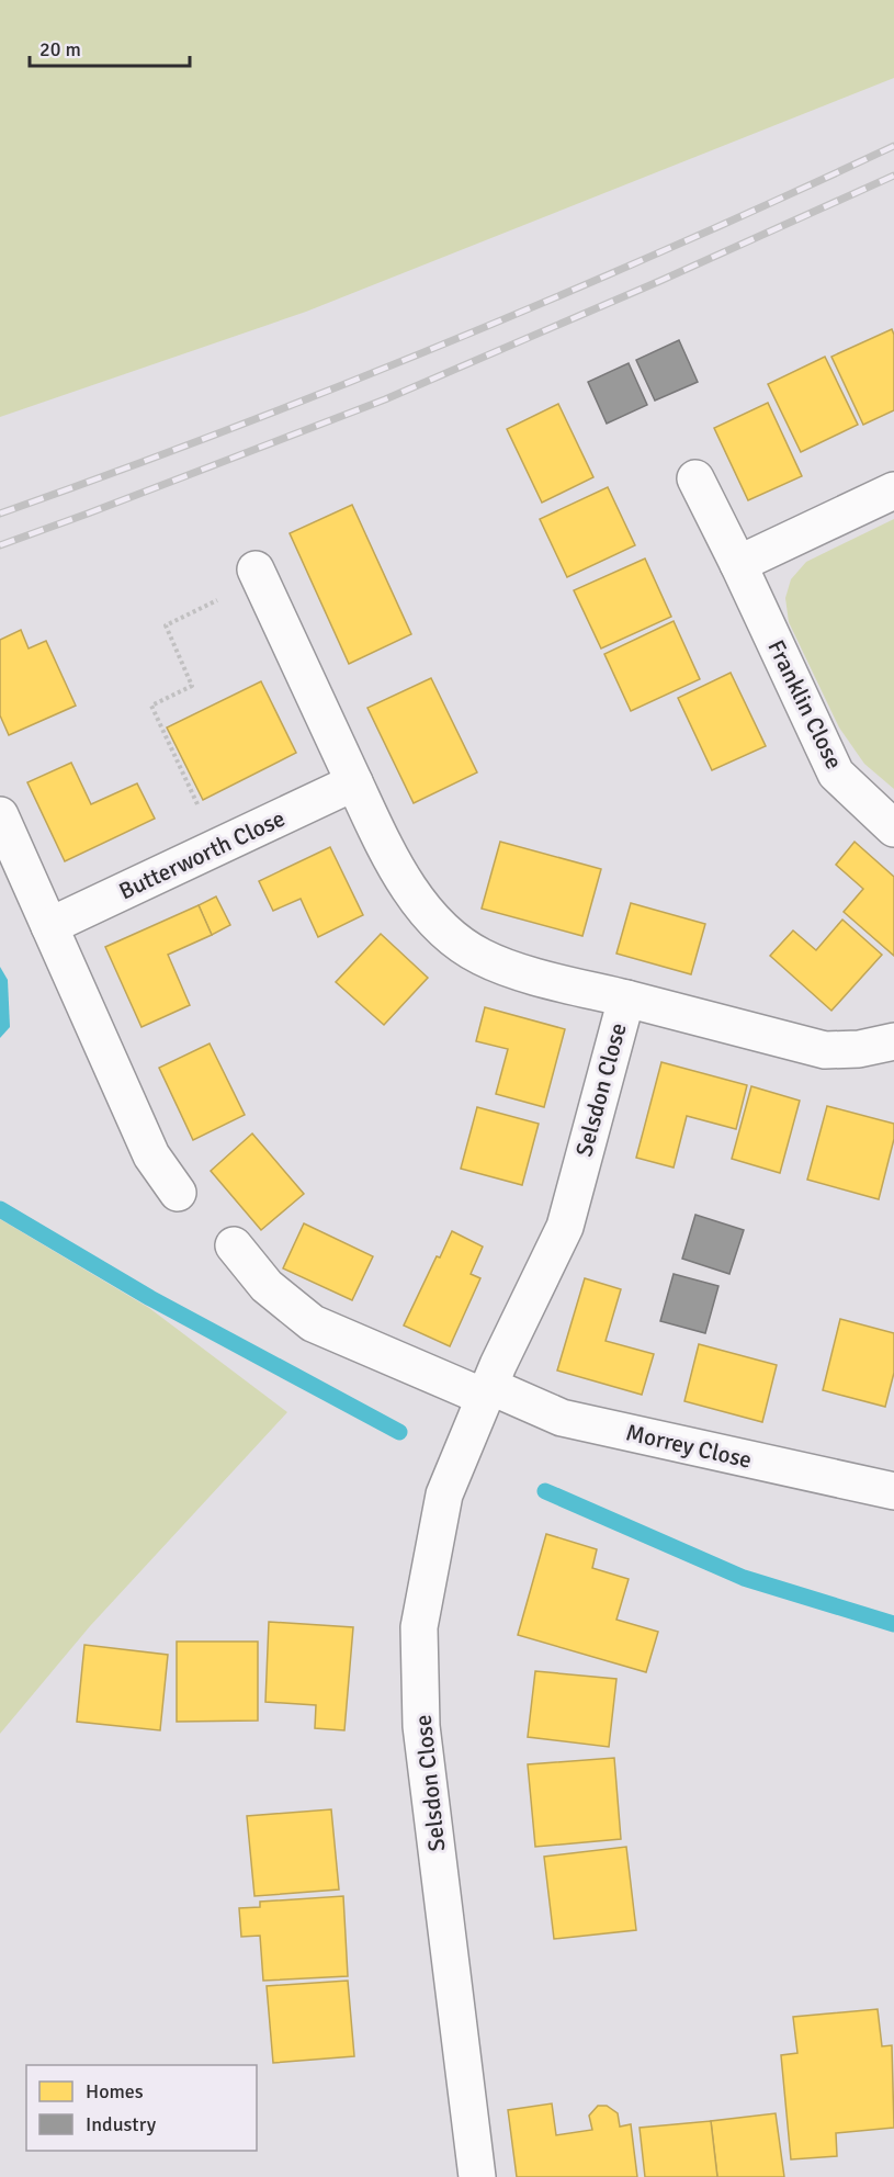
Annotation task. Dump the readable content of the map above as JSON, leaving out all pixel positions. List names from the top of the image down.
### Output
{
  "streets": {
    "street": [
      "Franklin Close",
      "Butterworth Close",
      "Selsdon Close",
      "Morrey Close"
    ]
  },
  "crossings": [
    ["Selsdon Close", "Morrey Close"]
  ],
  "legend": ["Homes", "Industry"],
  "scale_bar": "20 m"
}
